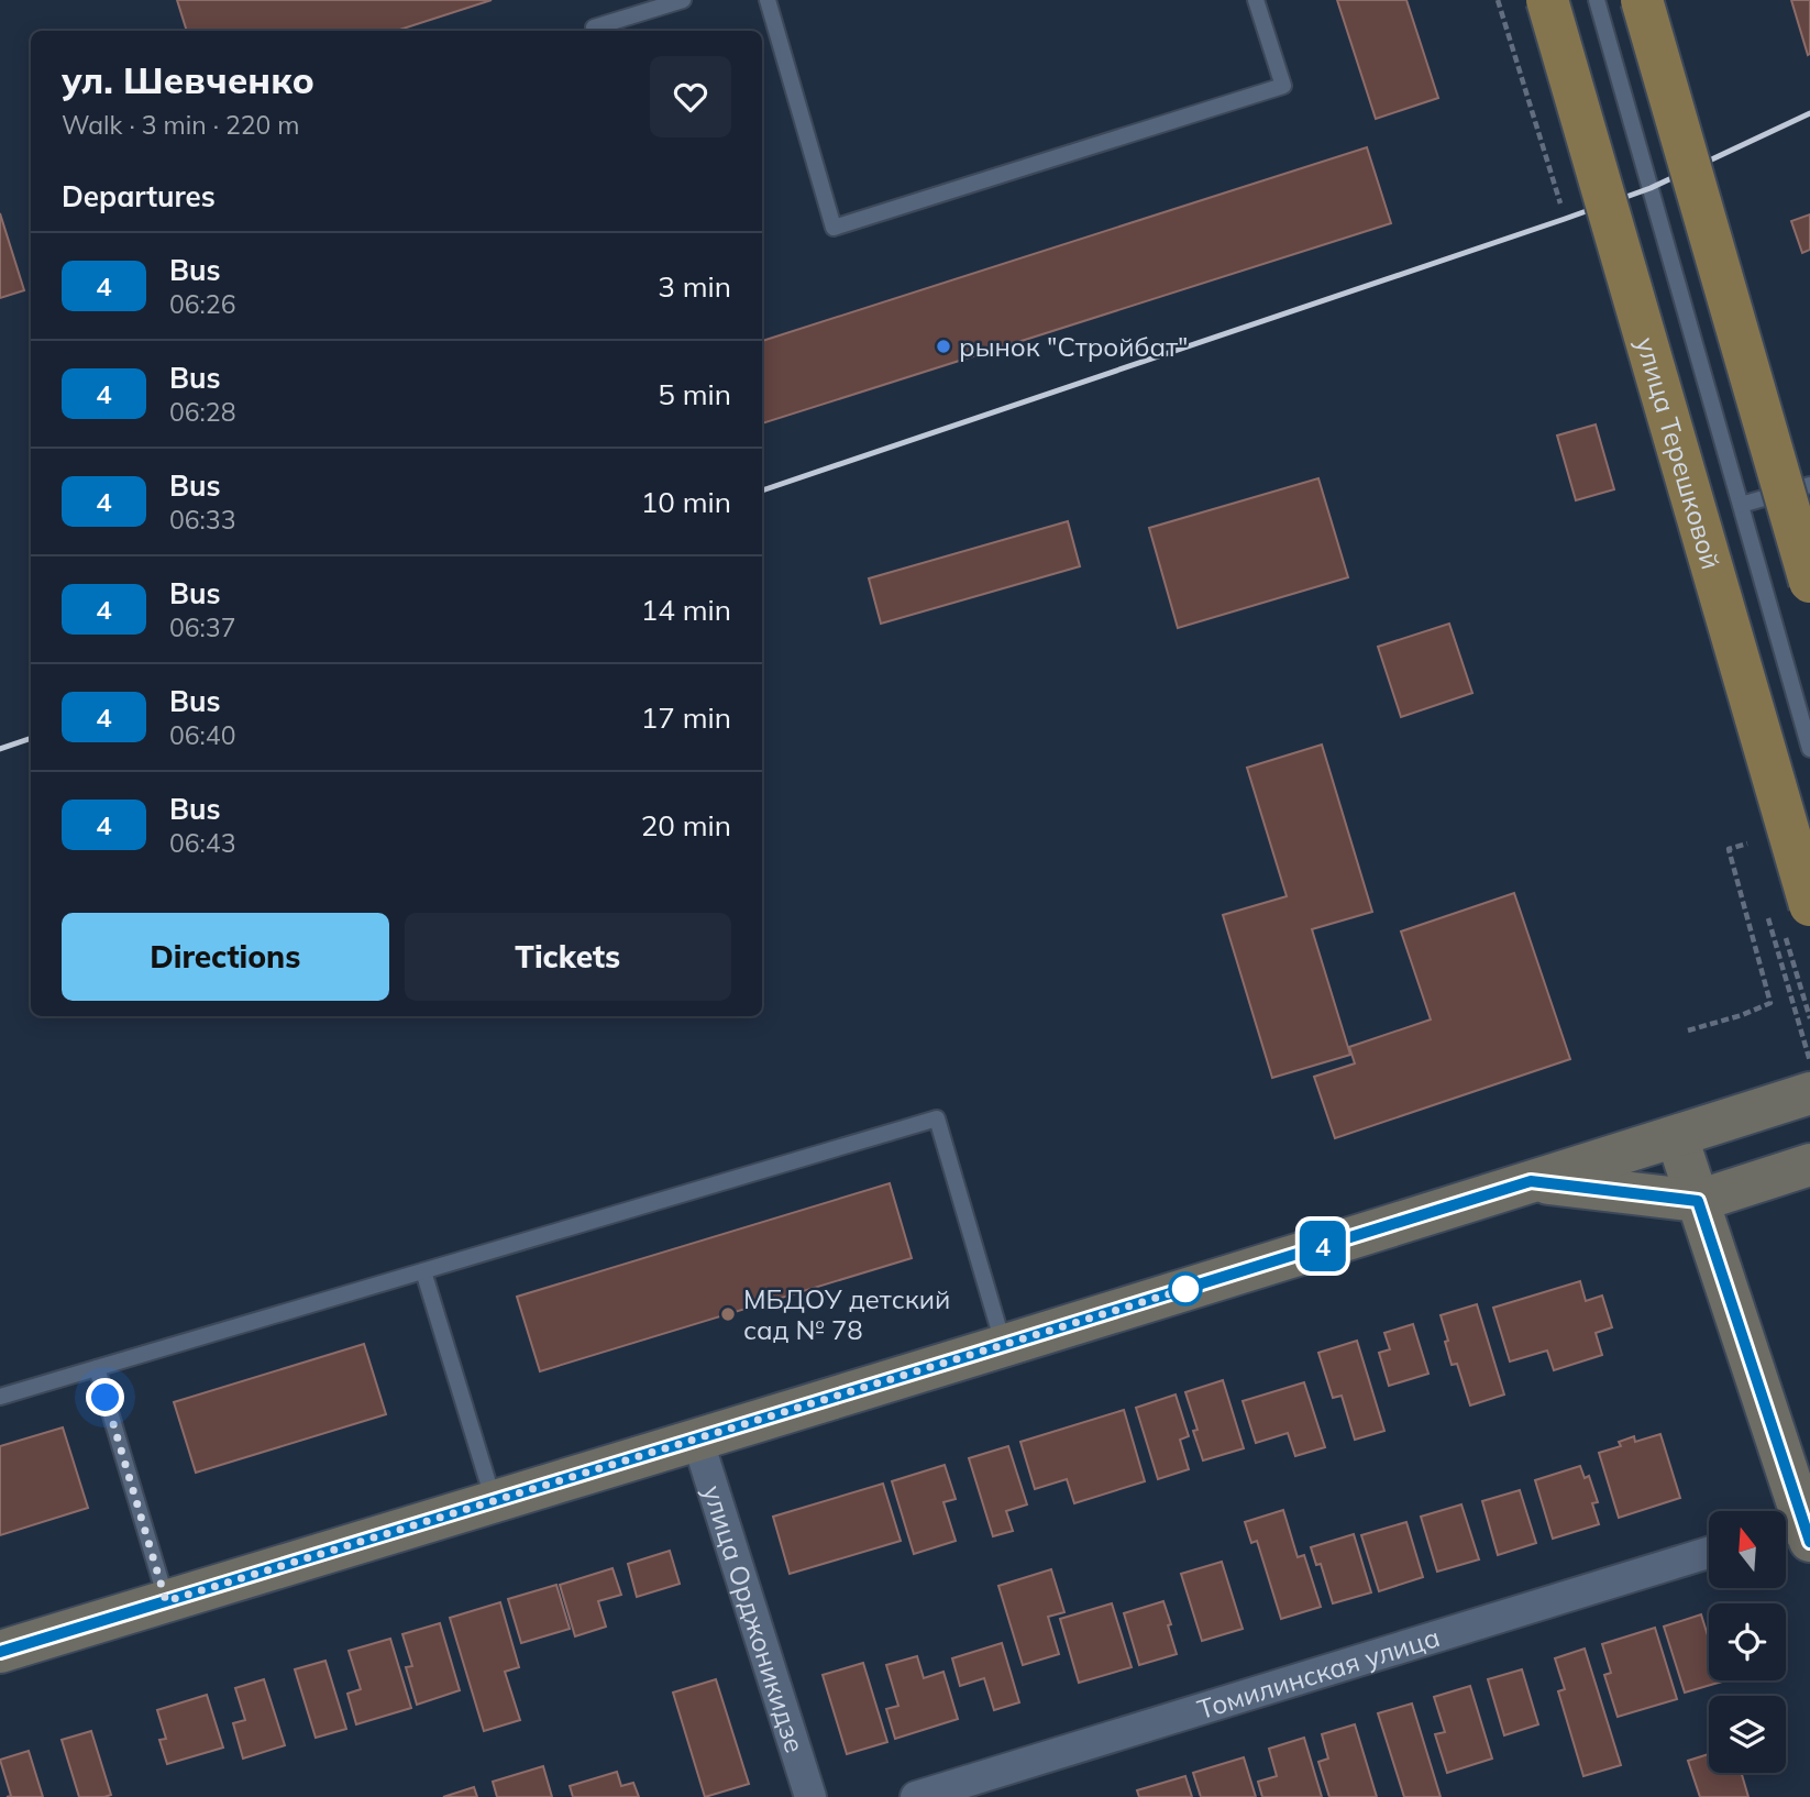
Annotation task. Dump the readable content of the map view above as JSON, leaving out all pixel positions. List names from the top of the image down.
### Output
{
  "streets": {
    "main road": ["улица Терешковой"],
    "street": ["улица Орджоникидзе", "Томилинская улица"]
  },
  "places": ["рынок \"Стройбат\"", "МБДОУ детский сад № 78"],
  "lines": ["bus line 4"],
  "north": "top",
  "page": {
    "on_map": "4",
    "heading": [
      ["ул. Шевченко", "Walk · 3 min · 220 m"],
      "Departures"
    ],
    "list": [
      {
        "mark": "4",
        "name": "Bus",
        "note": "06:26",
        "value": "3 min"
      },
      {
        "mark": "4",
        "name": "Bus",
        "note": "06:28",
        "value": "5 min"
      },
      {
        "mark": "4",
        "name": "Bus",
        "note": "06:33",
        "value": "10 min"
      },
      {
        "mark": "4",
        "name": "Bus",
        "note": "06:37",
        "value": "14 min"
      },
      {
        "mark": "4",
        "name": "Bus",
        "note": "06:40",
        "value": "17 min"
      },
      {
        "mark": "4",
        "name": "Bus",
        "note": "06:43",
        "value": "20 min"
      }
    ],
    "buttons": ["Directions", "Tickets"]
  }
}
